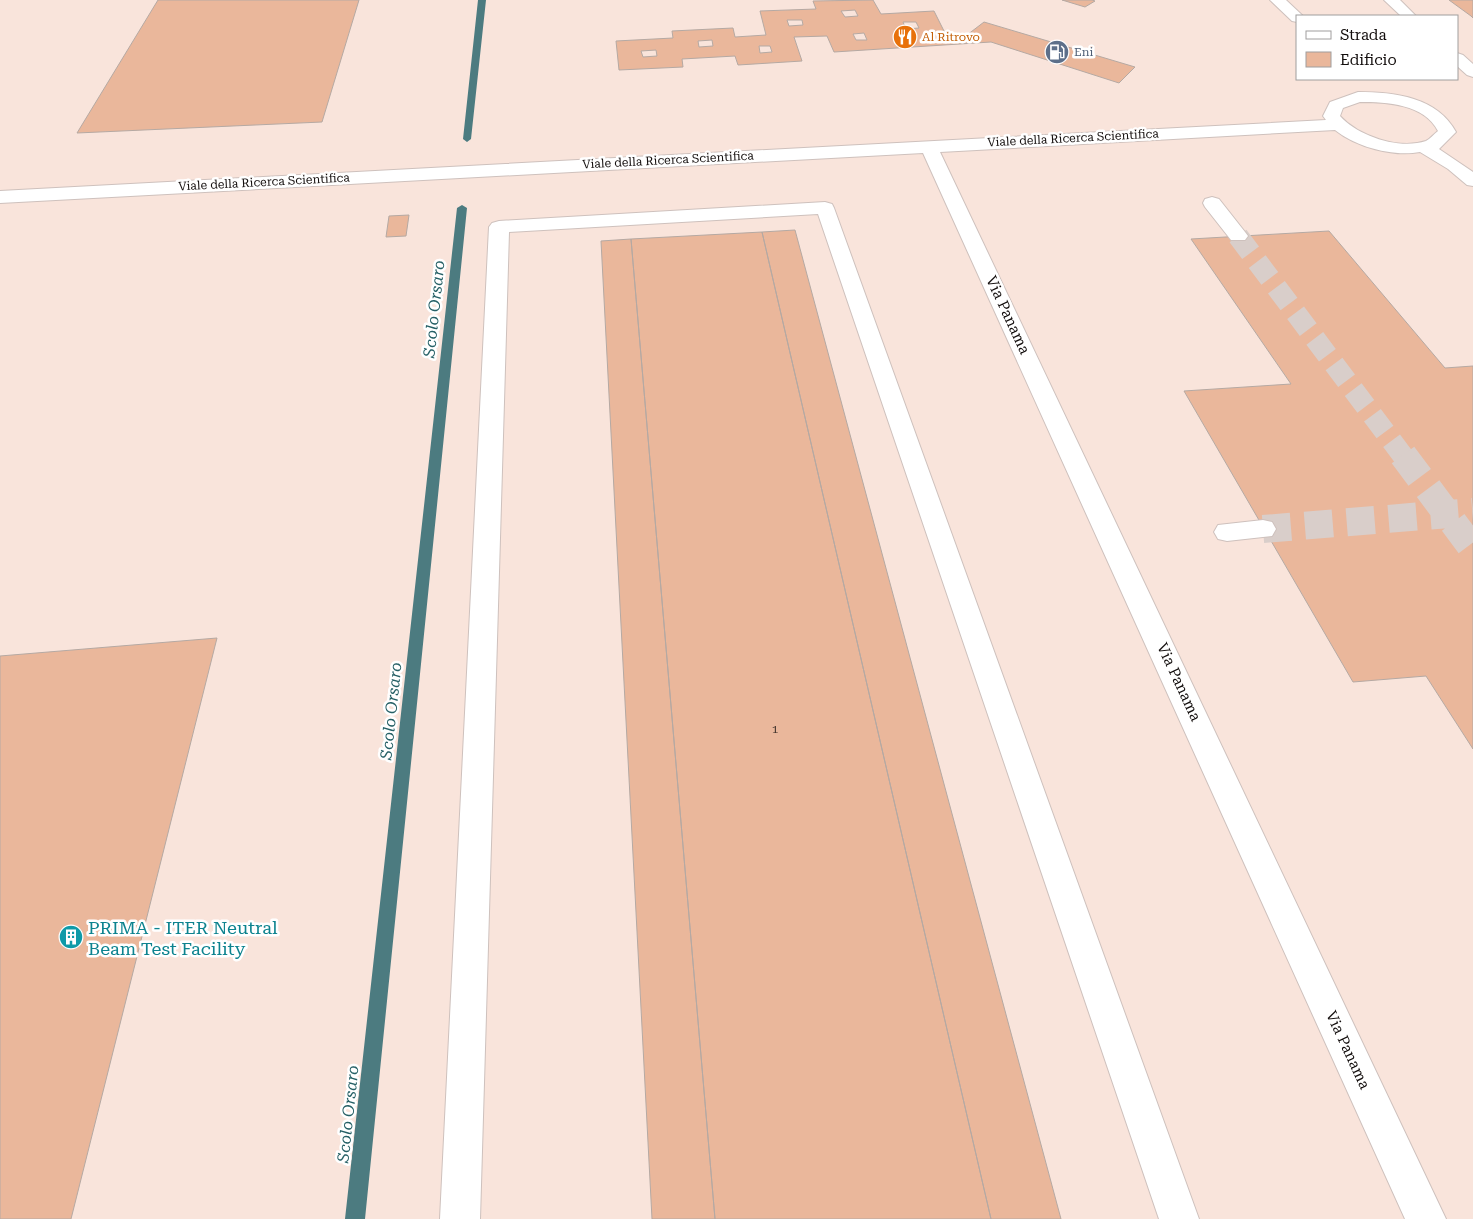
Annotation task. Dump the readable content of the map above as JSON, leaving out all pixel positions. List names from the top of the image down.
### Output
{
  "streets": {
    "street": ["Viale della Ricerca Scientifica", "Via Panama"]
  },
  "crossings": [
    ["Viale della Ricerca Scientifica", "Via Panama"]
  ],
  "water": ["Scolo Orsaro"],
  "places": {
    "restaurant": ["Al Ritrovo"],
    "fuel station": ["Eni"],
    "building": ["PRIMA - ITER Neutral Beam Test Facility"]
  },
  "house_numbers": ["1"],
  "legend": ["Strada", "Edificio"]
}
